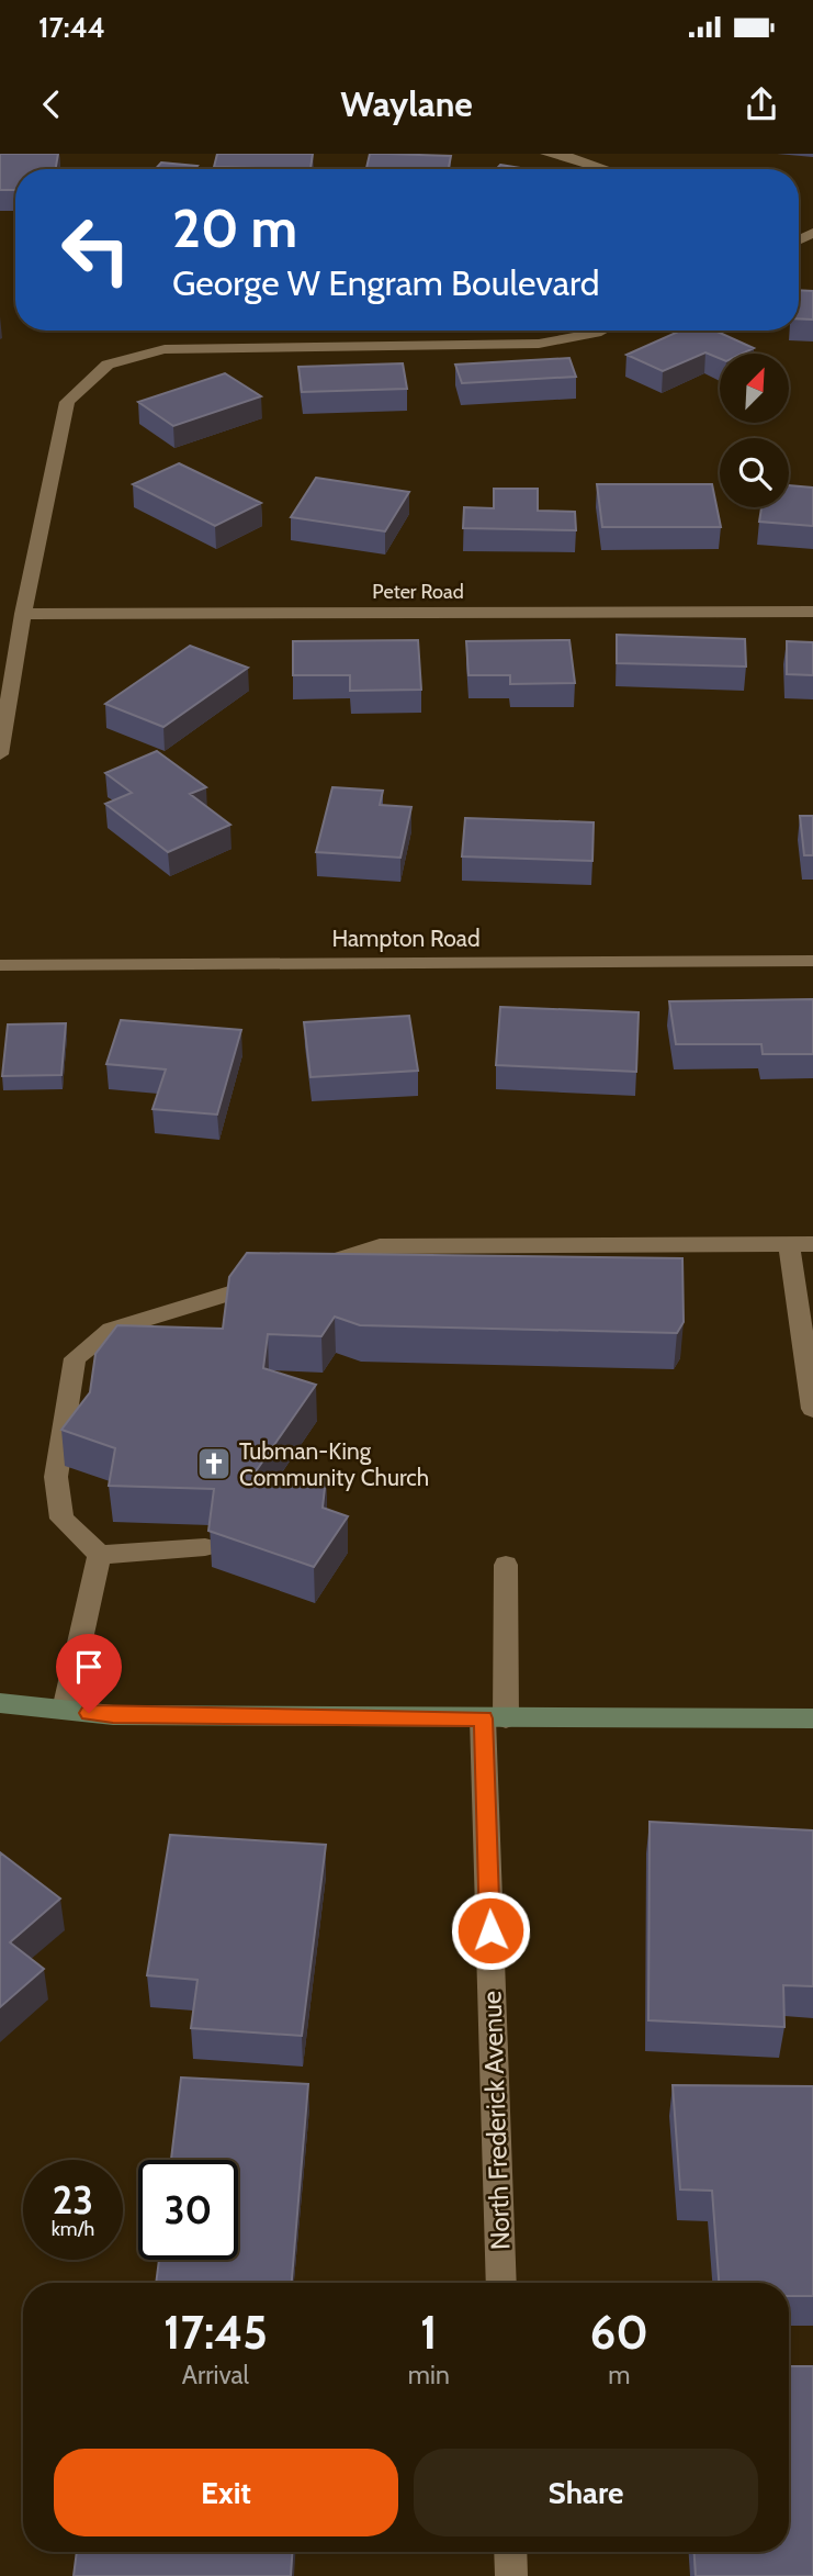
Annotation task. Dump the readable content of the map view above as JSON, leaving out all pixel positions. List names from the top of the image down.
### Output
{
  "streets": {
    "street": ["Peter Road", "Hampton Road", "North Frederick Avenue"]
  },
  "places": {
    "church": ["Tubman-King Community Church"]
  },
  "north": "top right",
  "page": {
    "status": "17:44",
    "header": "Waylane",
    "turn": ["20 m", "George W Engram Boulevard"],
    "speed": "23 km/h",
    "limit": "30",
    "eta": [
      "17:45",
      "Arrival",
      "1",
      "min",
      "60",
      "m"
    ],
    "buttons": ["Exit", "Share"]
  }
}
